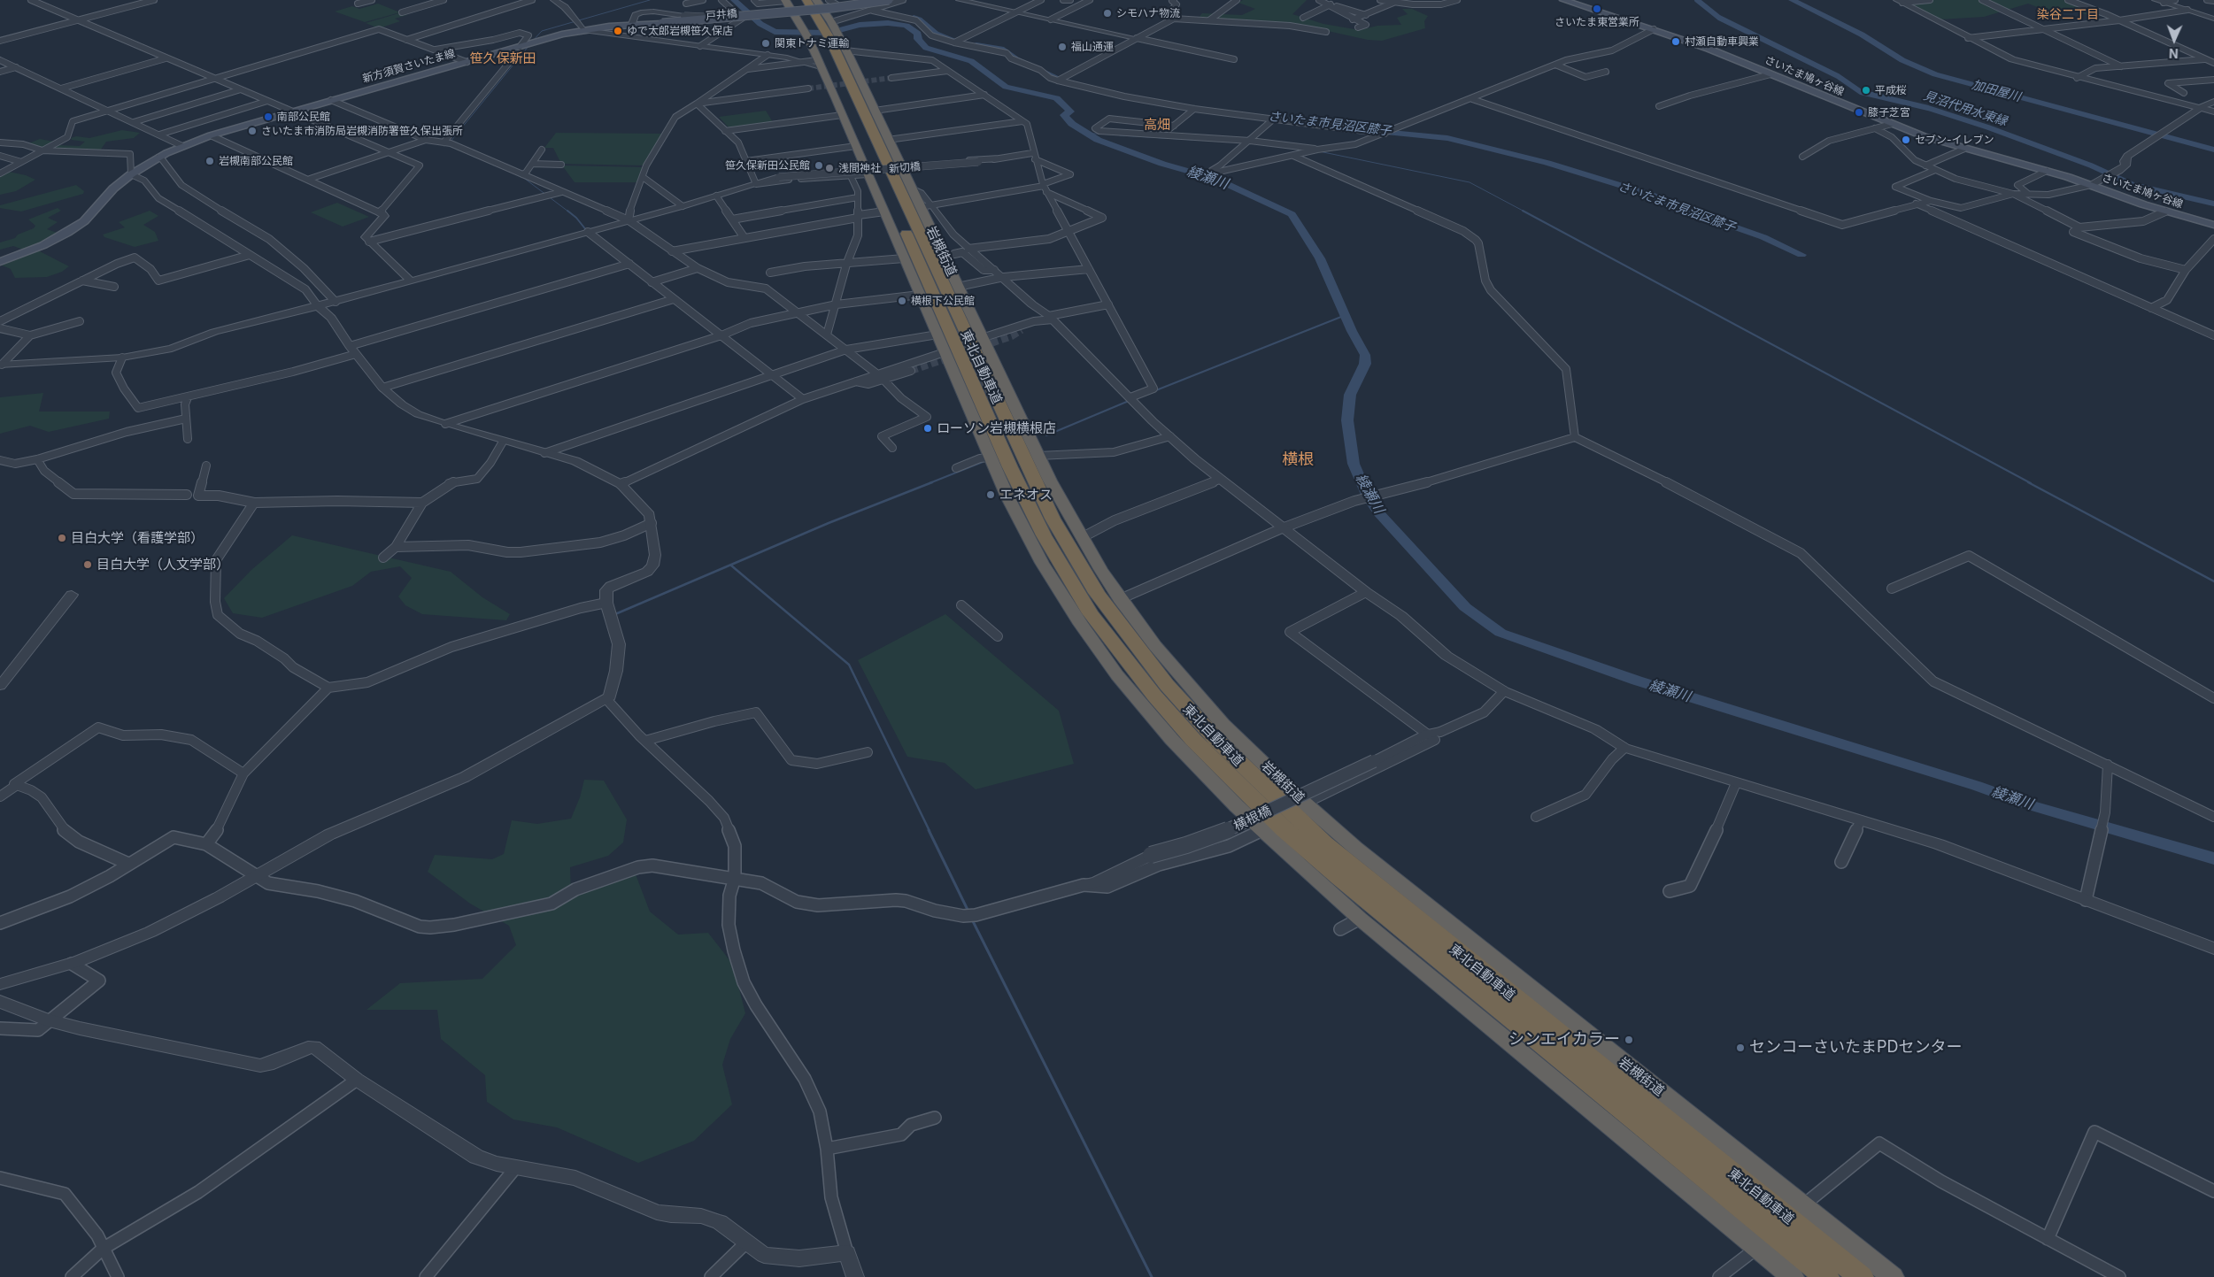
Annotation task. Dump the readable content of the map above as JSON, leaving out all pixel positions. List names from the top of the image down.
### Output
{
  "streets": {
    "highway": ["岩槻街道", "東北自動車道"],
    "main road": ["新方須賀さいたま線", "さいたま鳩ヶ谷線"],
    "street": ["戸井橋", "新切橋", "横根橋"]
  },
  "crossings": [
    ["戸井橋", "新方須賀さいたま線"],
    ["戸井橋", "岩槻街道"],
    ["戸井橋", "東北自動車道"],
    ["岩槻街道", "東北自動車道"]
  ],
  "districts": [
    "染谷二丁目",
    "笹久保新田",
    "高畑",
    "横根"
  ],
  "water": [
    "加田屋川",
    "見沼代用水東縁",
    "さいたま市見沼区膝子",
    "綾瀬川"
  ],
  "places": [
    "さいたま東営業所",
    "シモハナ物流",
    "ゆで太郎岩槻笹久保店",
    "村瀬自動車興業",
    "関東トナミ運輸",
    "福山通運",
    "平成桜",
    "膝子芝宮",
    "南部公民館",
    "さいたま市消防局岩槻消防署笹久保出張所",
    "セブン-イレブン",
    "岩槻南部公民館",
    "笹久保新田公民館",
    "浅間神社",
    "横根下公民館",
    "ローソン岩槻横根店",
    "エネオス",
    "目白大学（看護学部）",
    "目白大学（人文学部）",
    "シンエイカラー",
    "センコーさいたまPDセンター"
  ],
  "north": "bottom"
}
